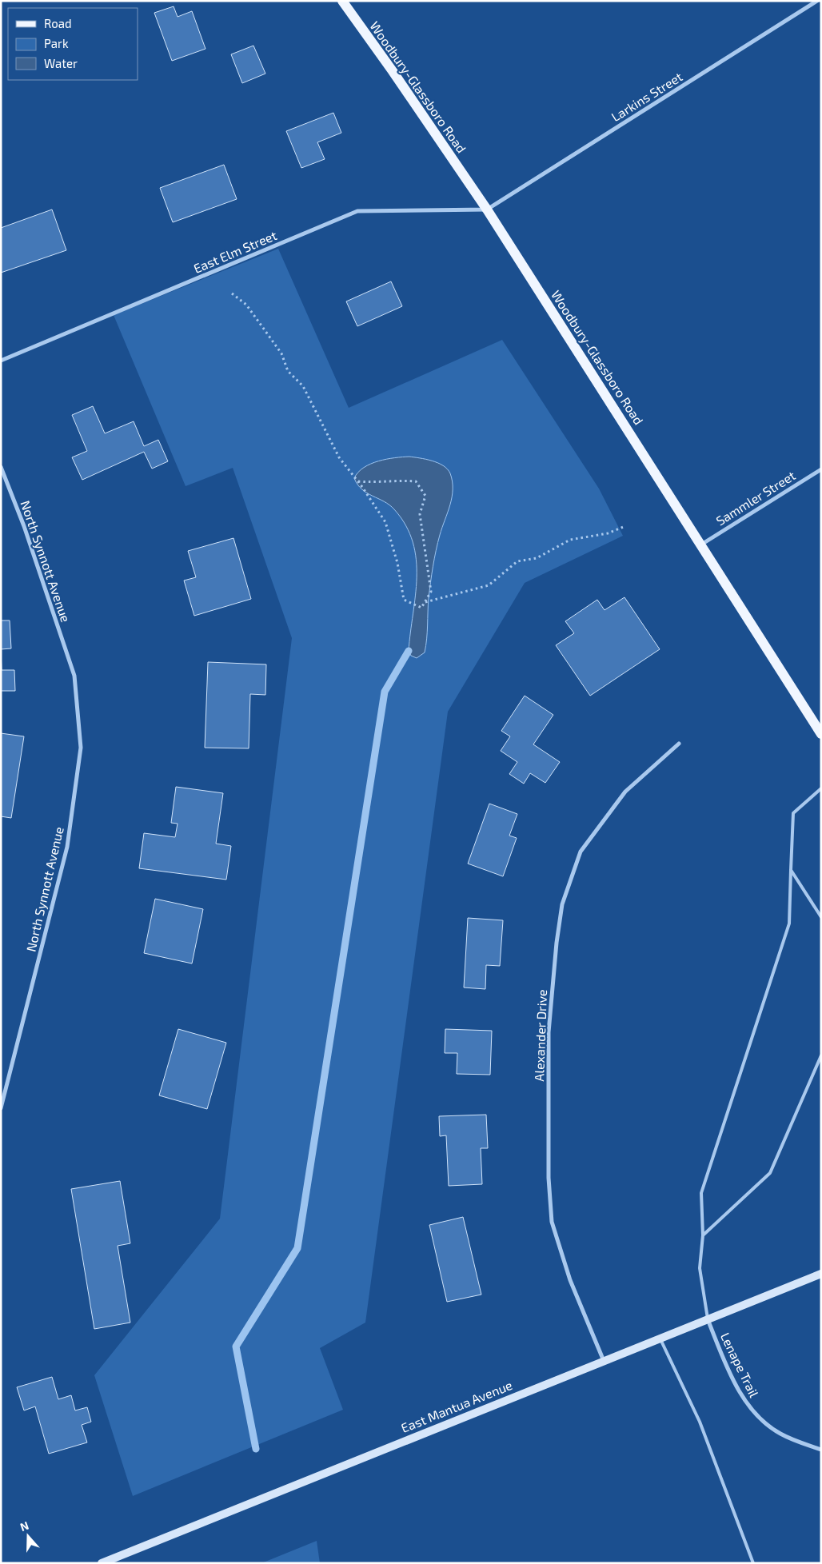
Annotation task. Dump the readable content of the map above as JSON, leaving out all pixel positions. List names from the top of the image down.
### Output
{
  "streets": {
    "main road": ["Woodbury-Glassboro Road"],
    "street": [
      "Larkins Street",
      "East Elm Street",
      "Sammler Street",
      "North Synnott Avenue",
      "Alexander Drive",
      "Lenape Trail",
      "East Mantua Avenue"
    ]
  },
  "crossings": [
    ["Woodbury-Glassboro Road", "Larkins Street"],
    ["Woodbury-Glassboro Road", "East Elm Street"],
    ["Woodbury-Glassboro Road", "Sammler Street"],
    ["Larkins Street", "East Elm Street"],
    ["Alexander Drive", "East Mantua Avenue"],
    ["Lenape Trail", "East Mantua Avenue"]
  ],
  "legend": ["Road", "Park", "Water"],
  "north": "top"
}
